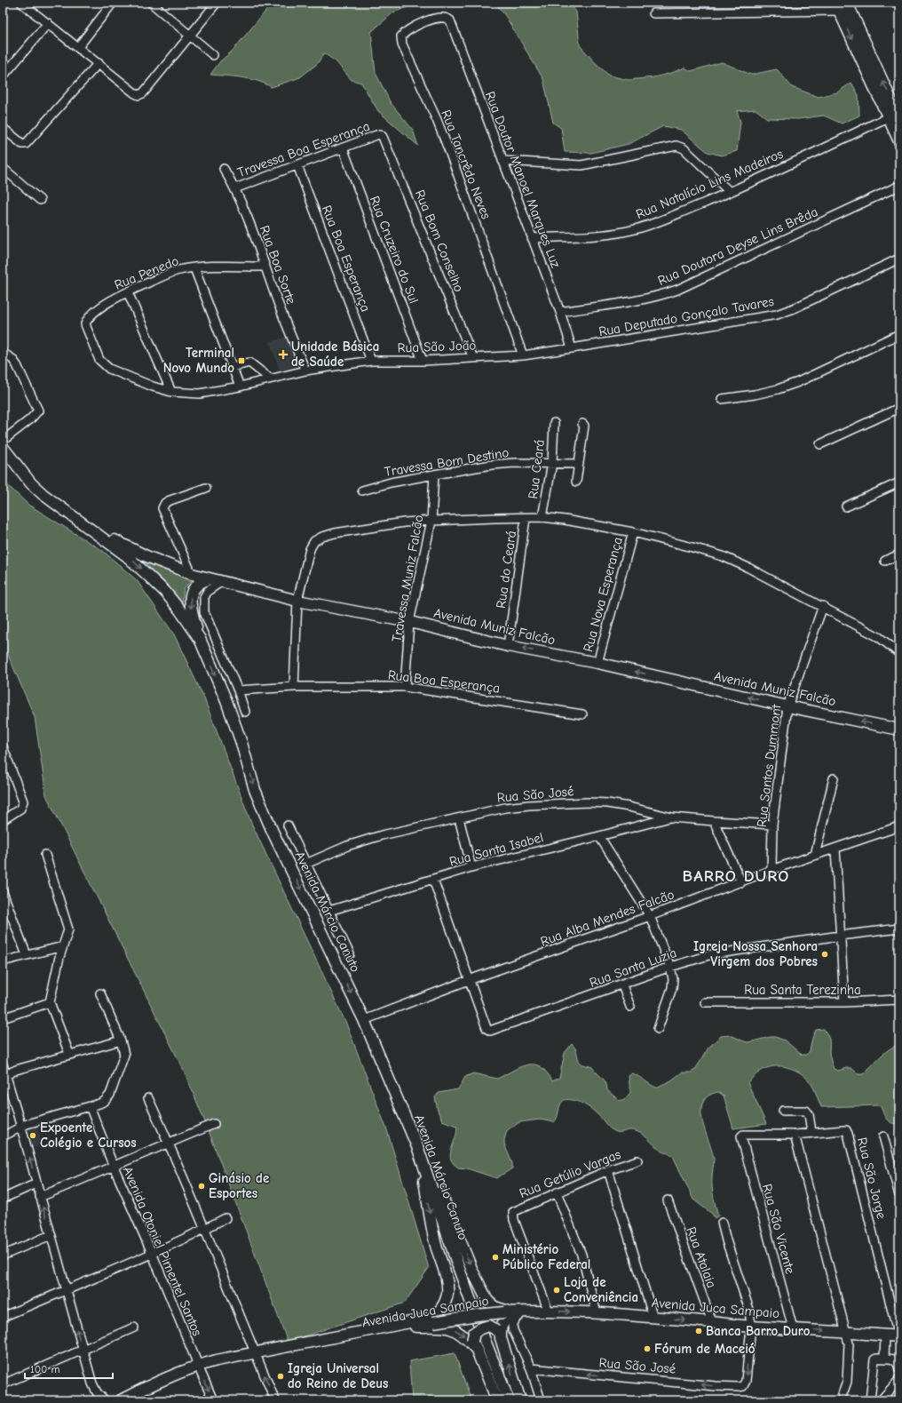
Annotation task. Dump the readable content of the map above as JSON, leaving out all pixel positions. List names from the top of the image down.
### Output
{
  "streets": {
    "main road": ["Avenida Muniz Falcão", "Avenida Márcio Canuto", "Avenida Juca Sampaio"],
    "street": [
      "Travessa Boa Esperança",
      "Rua Tancrêdo Neves",
      "Rua Doutor Manoel Marques Luz",
      "Rua Natalício Lins Madeiros",
      "Rua Bom Conselho",
      "Rua Doutora Deyse Lins Brêda",
      "Rua Cruzeiro do Sul",
      "Rua Boa Esperança",
      "Rua Boa Sorte",
      "Rua Penedo",
      "Rua Deputado Gonçalo Tavares",
      "Rua São João",
      "Travessa Bom Destino",
      "Rua Ceará",
      "Rua do Ceará",
      "Travessa Muniz Falcão",
      "Rua Nova Esperança",
      "Rua Santos Dummont",
      "Rua São José",
      "Rua Santa Isabel",
      "Rua Alba Mendes Falcão",
      "Rua Santa Luzia",
      "Rua Santa Terezinha",
      "Rua Getúlio Vargas",
      "Rua São Jorge",
      "Rua São Vicente",
      "Avenida Otoniel Pimentel Santos",
      "Rua Atalaia"
    ]
  },
  "crossings": [
    ["Travessa Boa Esperança", "Rua Bom Conselho"],
    ["Travessa Boa Esperança", "Rua Cruzeiro do Sul"],
    ["Travessa Boa Esperança", "Rua Boa Esperança"],
    ["Travessa Boa Esperança", "Rua Boa Sorte"],
    ["Rua Tancrêdo Neves", "Rua Doutor Manoel Marques Luz"],
    ["Rua Tancrêdo Neves", "Rua São João"],
    ["Rua Doutor Manoel Marques Luz", "Rua Natalício Lins Madeiros"],
    ["Rua Doutor Manoel Marques Luz", "Rua Doutora Deyse Lins Brêda"],
    ["Rua Doutor Manoel Marques Luz", "Rua Deputado Gonçalo Tavares"],
    ["Rua Doutor Manoel Marques Luz", "Rua São João"],
    ["Rua Bom Conselho", "Rua São João"],
    ["Rua Cruzeiro do Sul", "Rua São João"],
    ["Rua Boa Esperança", "Rua São João"],
    ["Rua Boa Esperança", "Travessa Muniz Falcão"],
    ["Rua Boa Sorte", "Rua Penedo"],
    ["Rua Boa Sorte", "Rua São João"],
    ["Rua Penedo", "Rua São João"],
    ["Rua Deputado Gonçalo Tavares", "Rua São João"],
    ["Travessa Bom Destino", "Rua Ceará"],
    ["Travessa Bom Destino", "Travessa Muniz Falcão"],
    ["Rua do Ceará", "Avenida Muniz Falcão"],
    ["Travessa Muniz Falcão", "Avenida Muniz Falcão"],
    ["Rua Nova Esperança", "Avenida Muniz Falcão"],
    ["Avenida Muniz Falcão", "Rua Santos Dummont"],
    ["Avenida Muniz Falcão", "Avenida Márcio Canuto"],
    ["Rua Santos Dummont", "Rua São José"],
    ["Rua Santos Dummont", "Rua Alba Mendes Falcão"],
    ["Rua São José", "Rua Santa Isabel"],
    ["Rua São José", "Avenida Juca Sampaio"],
    ["Avenida Márcio Canuto", "Rua Alba Mendes Falcão"],
    ["Avenida Márcio Canuto", "Avenida Juca Sampaio"],
    ["Rua Alba Mendes Falcão", "Rua Santa Luzia"],
    ["Rua Getúlio Vargas", "Avenida Juca Sampaio"],
    ["Rua São Jorge", "Avenida Juca Sampaio"],
    ["Rua São Vicente", "Avenida Juca Sampaio"],
    ["Avenida Otoniel Pimentel Santos", "Avenida Juca Sampaio"],
    ["Rua Atalaia", "Avenida Juca Sampaio"]
  ],
  "one_way": ["Avenida Muniz Falcão", "Avenida Márcio Canuto"],
  "districts": ["BARRO DURO"],
  "places": {
    "health": ["Unidade Básica de Saúde"],
    "transit": ["Terminal Novo Mundo"],
    "other": [
      "Igreja Nossa Senhora Virgem dos Pobres",
      "Expoente Colégio e Cursos",
      "Ginásio de Esportes",
      "Ministério Público Federal",
      "Loja de Conveniência",
      "Banca Barro Duro",
      "Fórum de Maceió",
      "Igreja Universal do Reino de Deus"
    ]
  },
  "scale_bar": "100 m"
}
